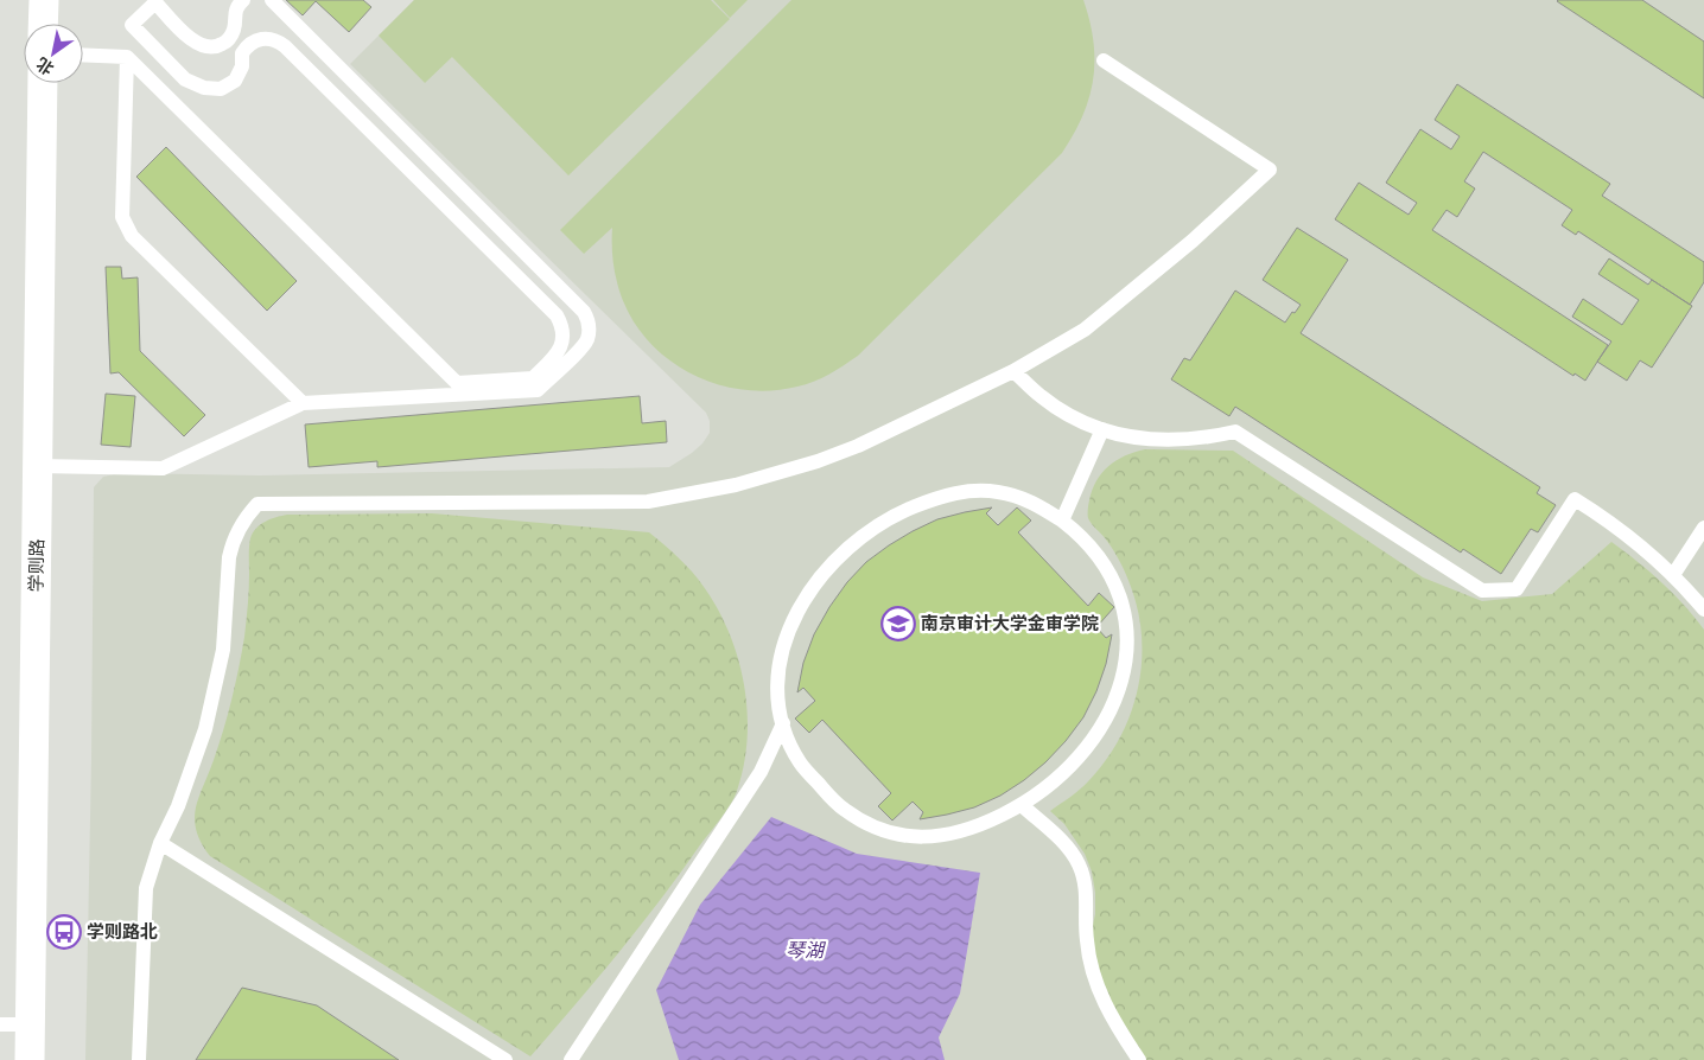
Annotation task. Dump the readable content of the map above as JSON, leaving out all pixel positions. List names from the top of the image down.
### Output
{
  "streets": {
    "street": ["学则路"]
  },
  "water": ["琴湖"],
  "places": {
    "school or university": ["南京审计大学金审学院"],
    "bus stop": ["学则路北"]
  },
  "north": "bottom left"
}
